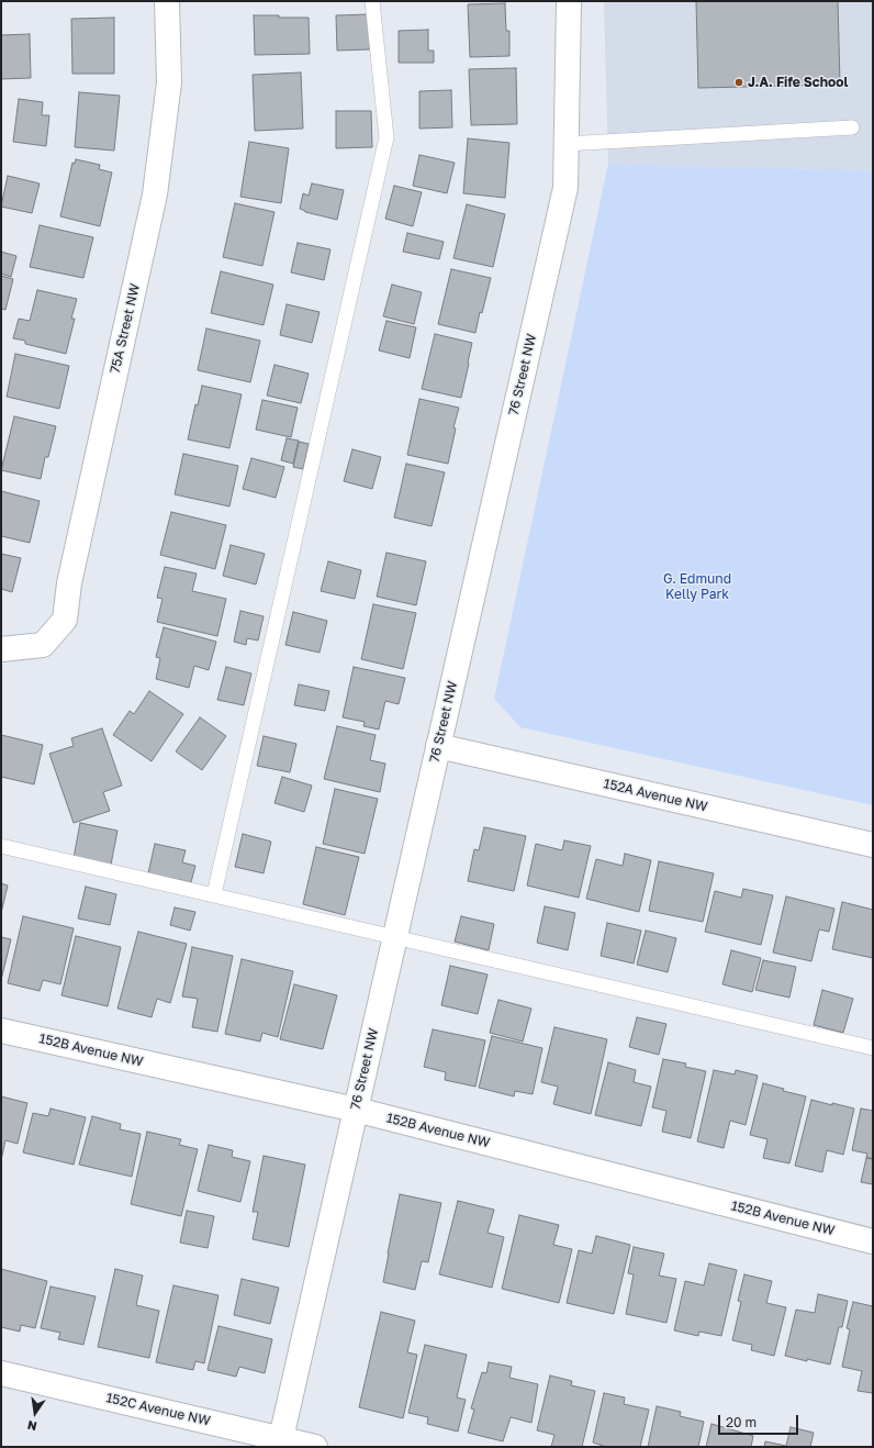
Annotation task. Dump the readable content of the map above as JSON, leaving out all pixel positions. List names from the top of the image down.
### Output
{
  "streets": {
    "street": [
      "75A Street NW",
      "76 Street NW",
      "152A Avenue NW",
      "152B Avenue NW",
      "152C Avenue NW"
    ]
  },
  "crossings": [
    ["76 Street NW", "152A Avenue NW"],
    ["76 Street NW", "152B Avenue NW"],
    ["76 Street NW", "152C Avenue NW"]
  ],
  "parks": ["G. Edmund Kelly Park"],
  "places": ["J.A. Fife School"],
  "scale_bar": "20 m",
  "north": "bottom"
}
